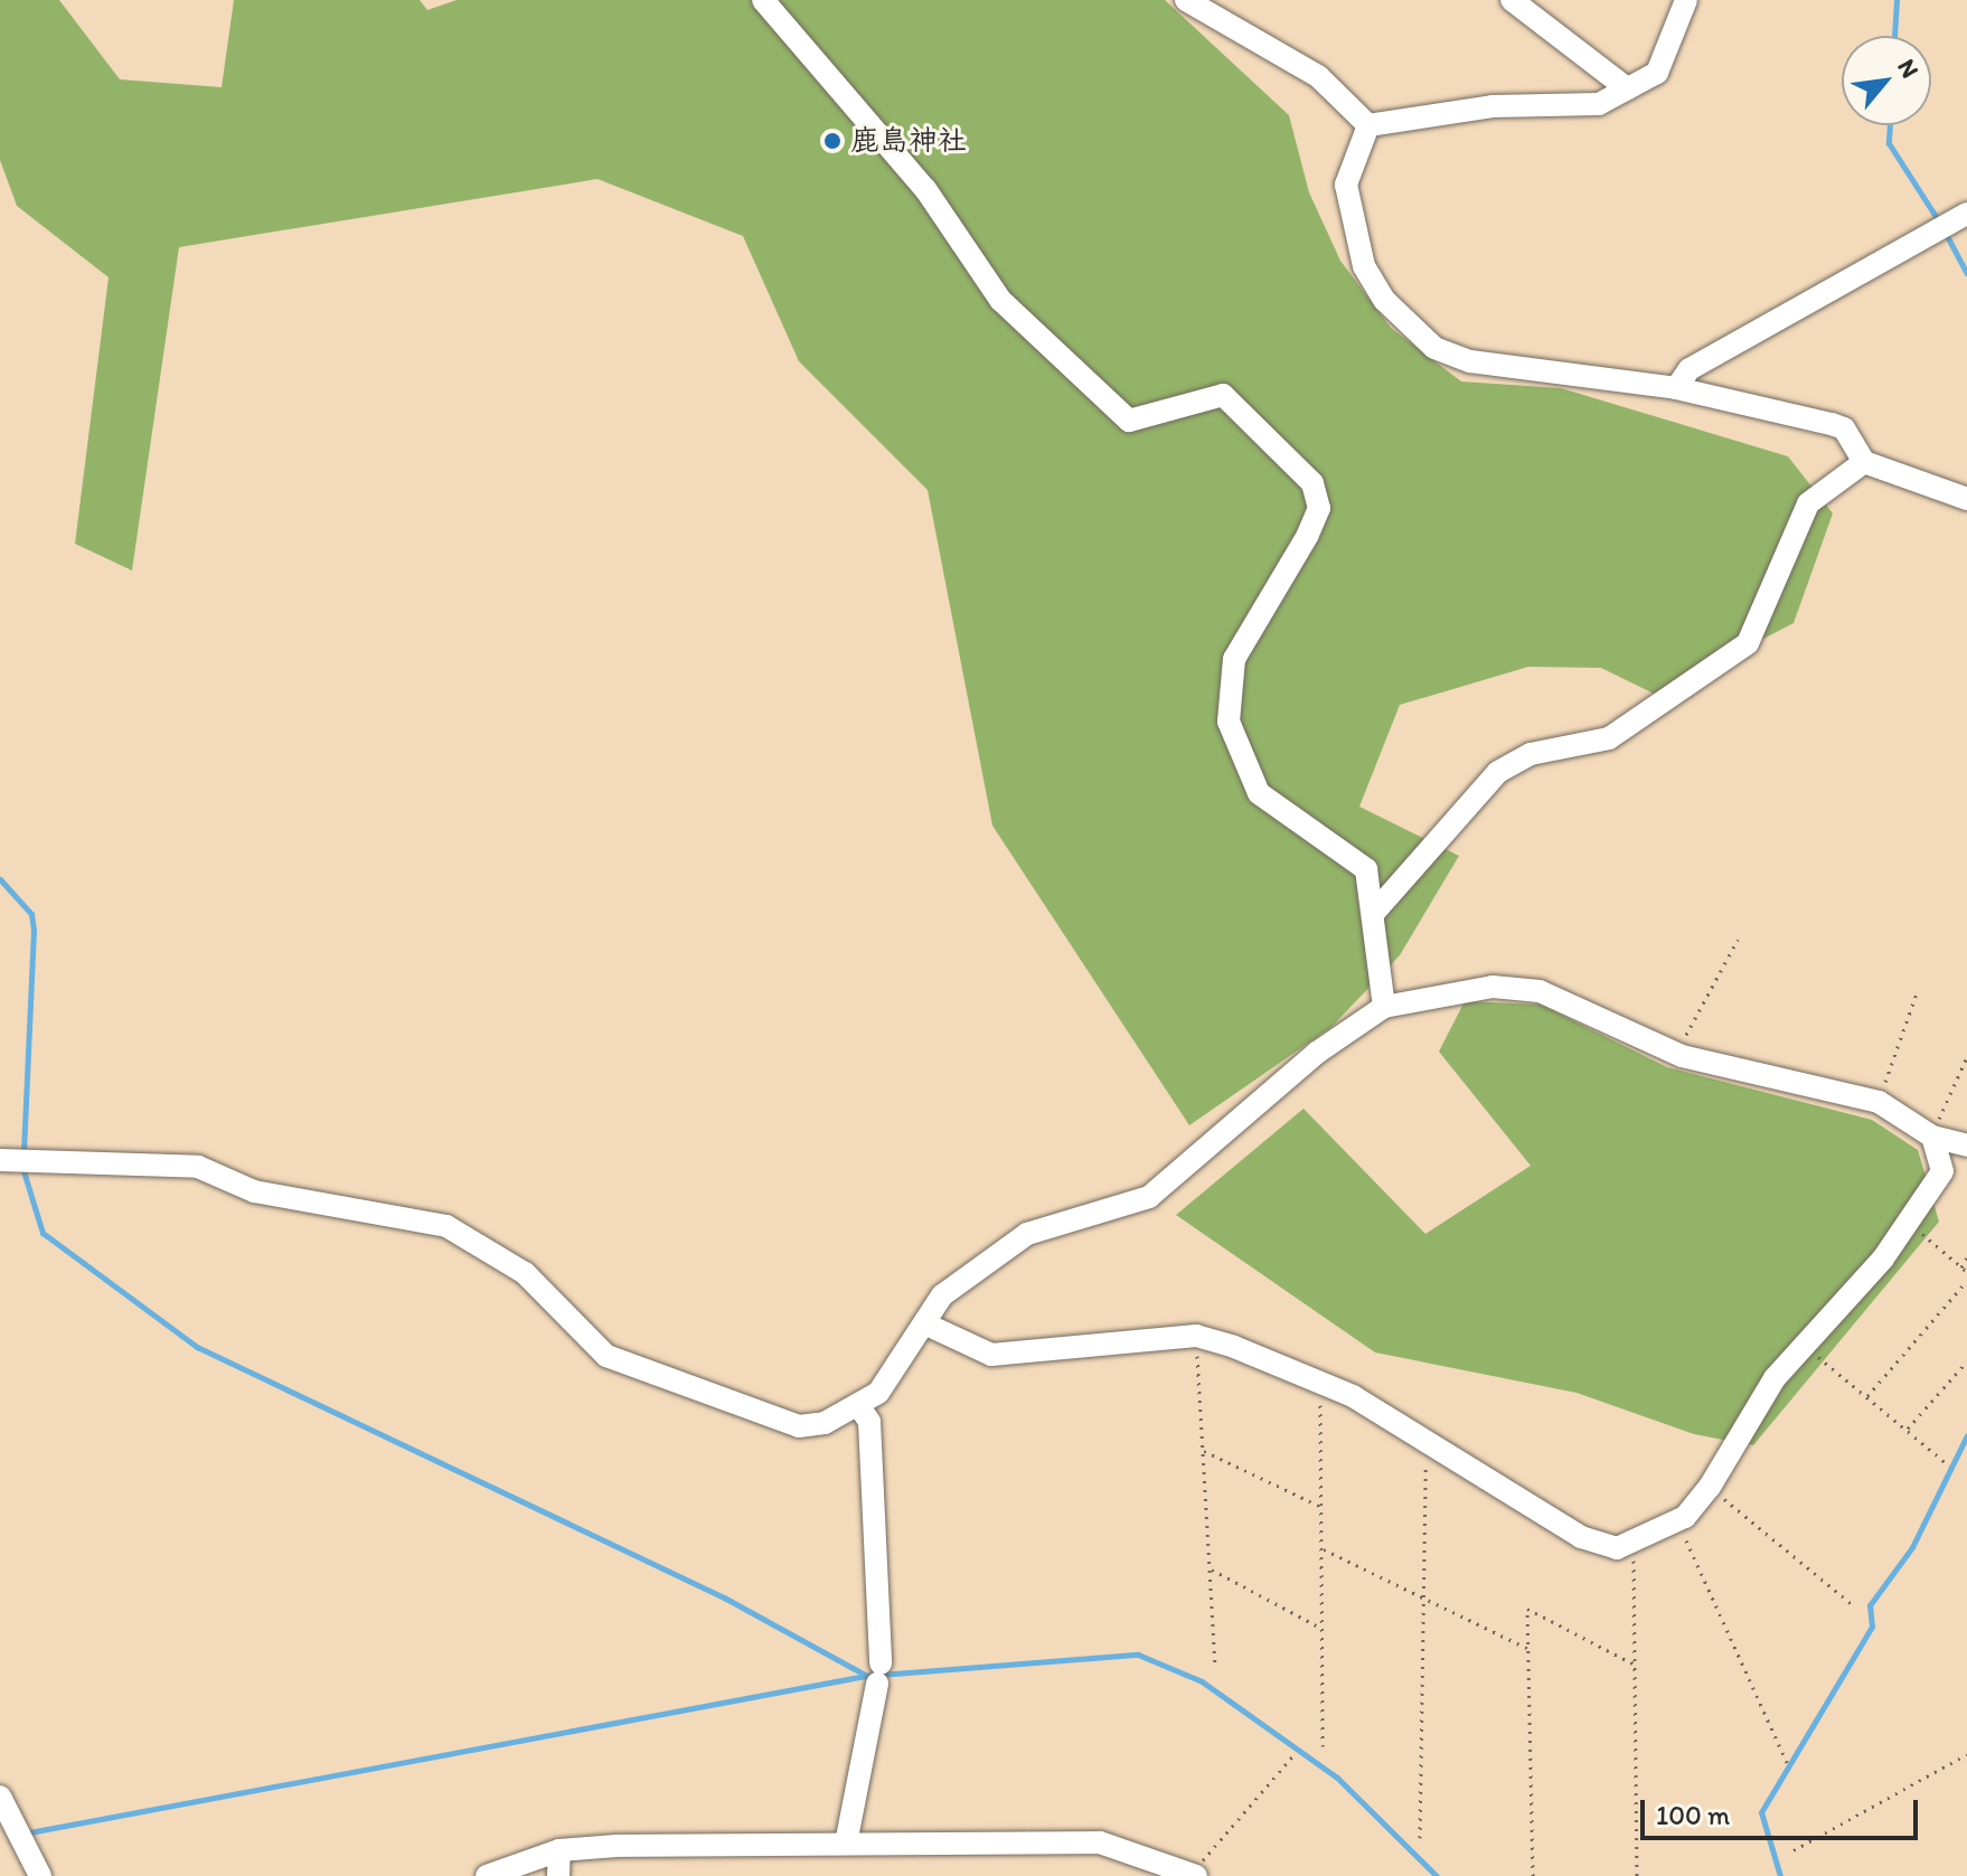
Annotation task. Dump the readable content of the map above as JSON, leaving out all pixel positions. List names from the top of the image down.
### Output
{
  "places": ["鹿島神社"],
  "scale_bar": "100 m",
  "north": "top right"
}
